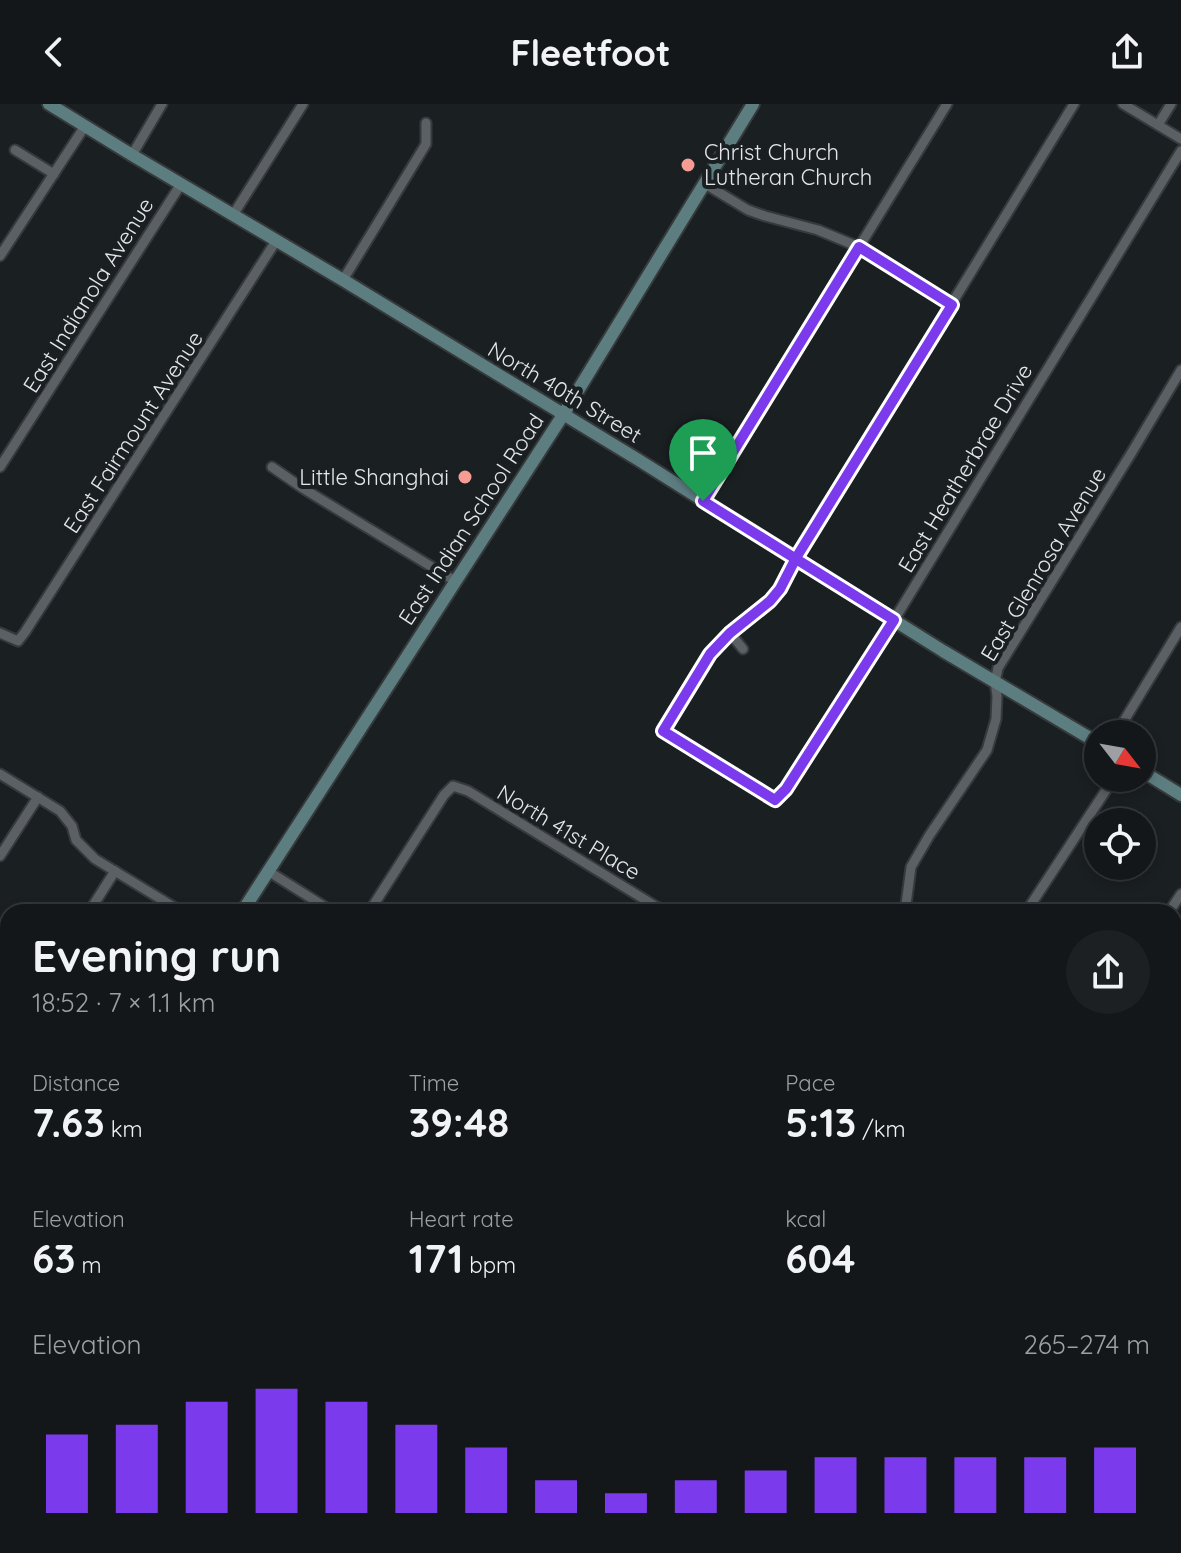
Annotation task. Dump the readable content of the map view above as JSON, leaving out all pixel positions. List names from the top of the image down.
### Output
{
  "streets": {
    "main road": ["North 40th Street", "East Indian School Road"],
    "street": [
      "East Indianola Avenue",
      "East Fairmount Avenue",
      "East Heatherbrae Drive",
      "East Glenrosa Avenue",
      "North 41st Place"
    ]
  },
  "crossings": [
    ["East Indianola Avenue", "North 40th Street"],
    ["North 40th Street", "East Fairmount Avenue"],
    ["North 40th Street", "East Heatherbrae Drive"],
    ["North 40th Street", "East Indian School Road"],
    ["North 40th Street", "East Glenrosa Avenue"]
  ],
  "places": ["Christ Church Lutheran Church", "Little Shanghai"],
  "north": "bottom right",
  "page": {
    "header": "Fleetfoot",
    "heading": ["Evening run", "18:52 · 7 × 1.1 km"],
    "stats": [
      ["Distance", "7.63 km"],
      ["Time", "39:48"],
      ["Pace", "5:13 /km"],
      ["Elevation", "63 m"],
      ["Heart rate", "171 bpm"],
      ["kcal", "604"]
    ],
    "chart": ["Elevation", "265–274 m"]
  }
}
